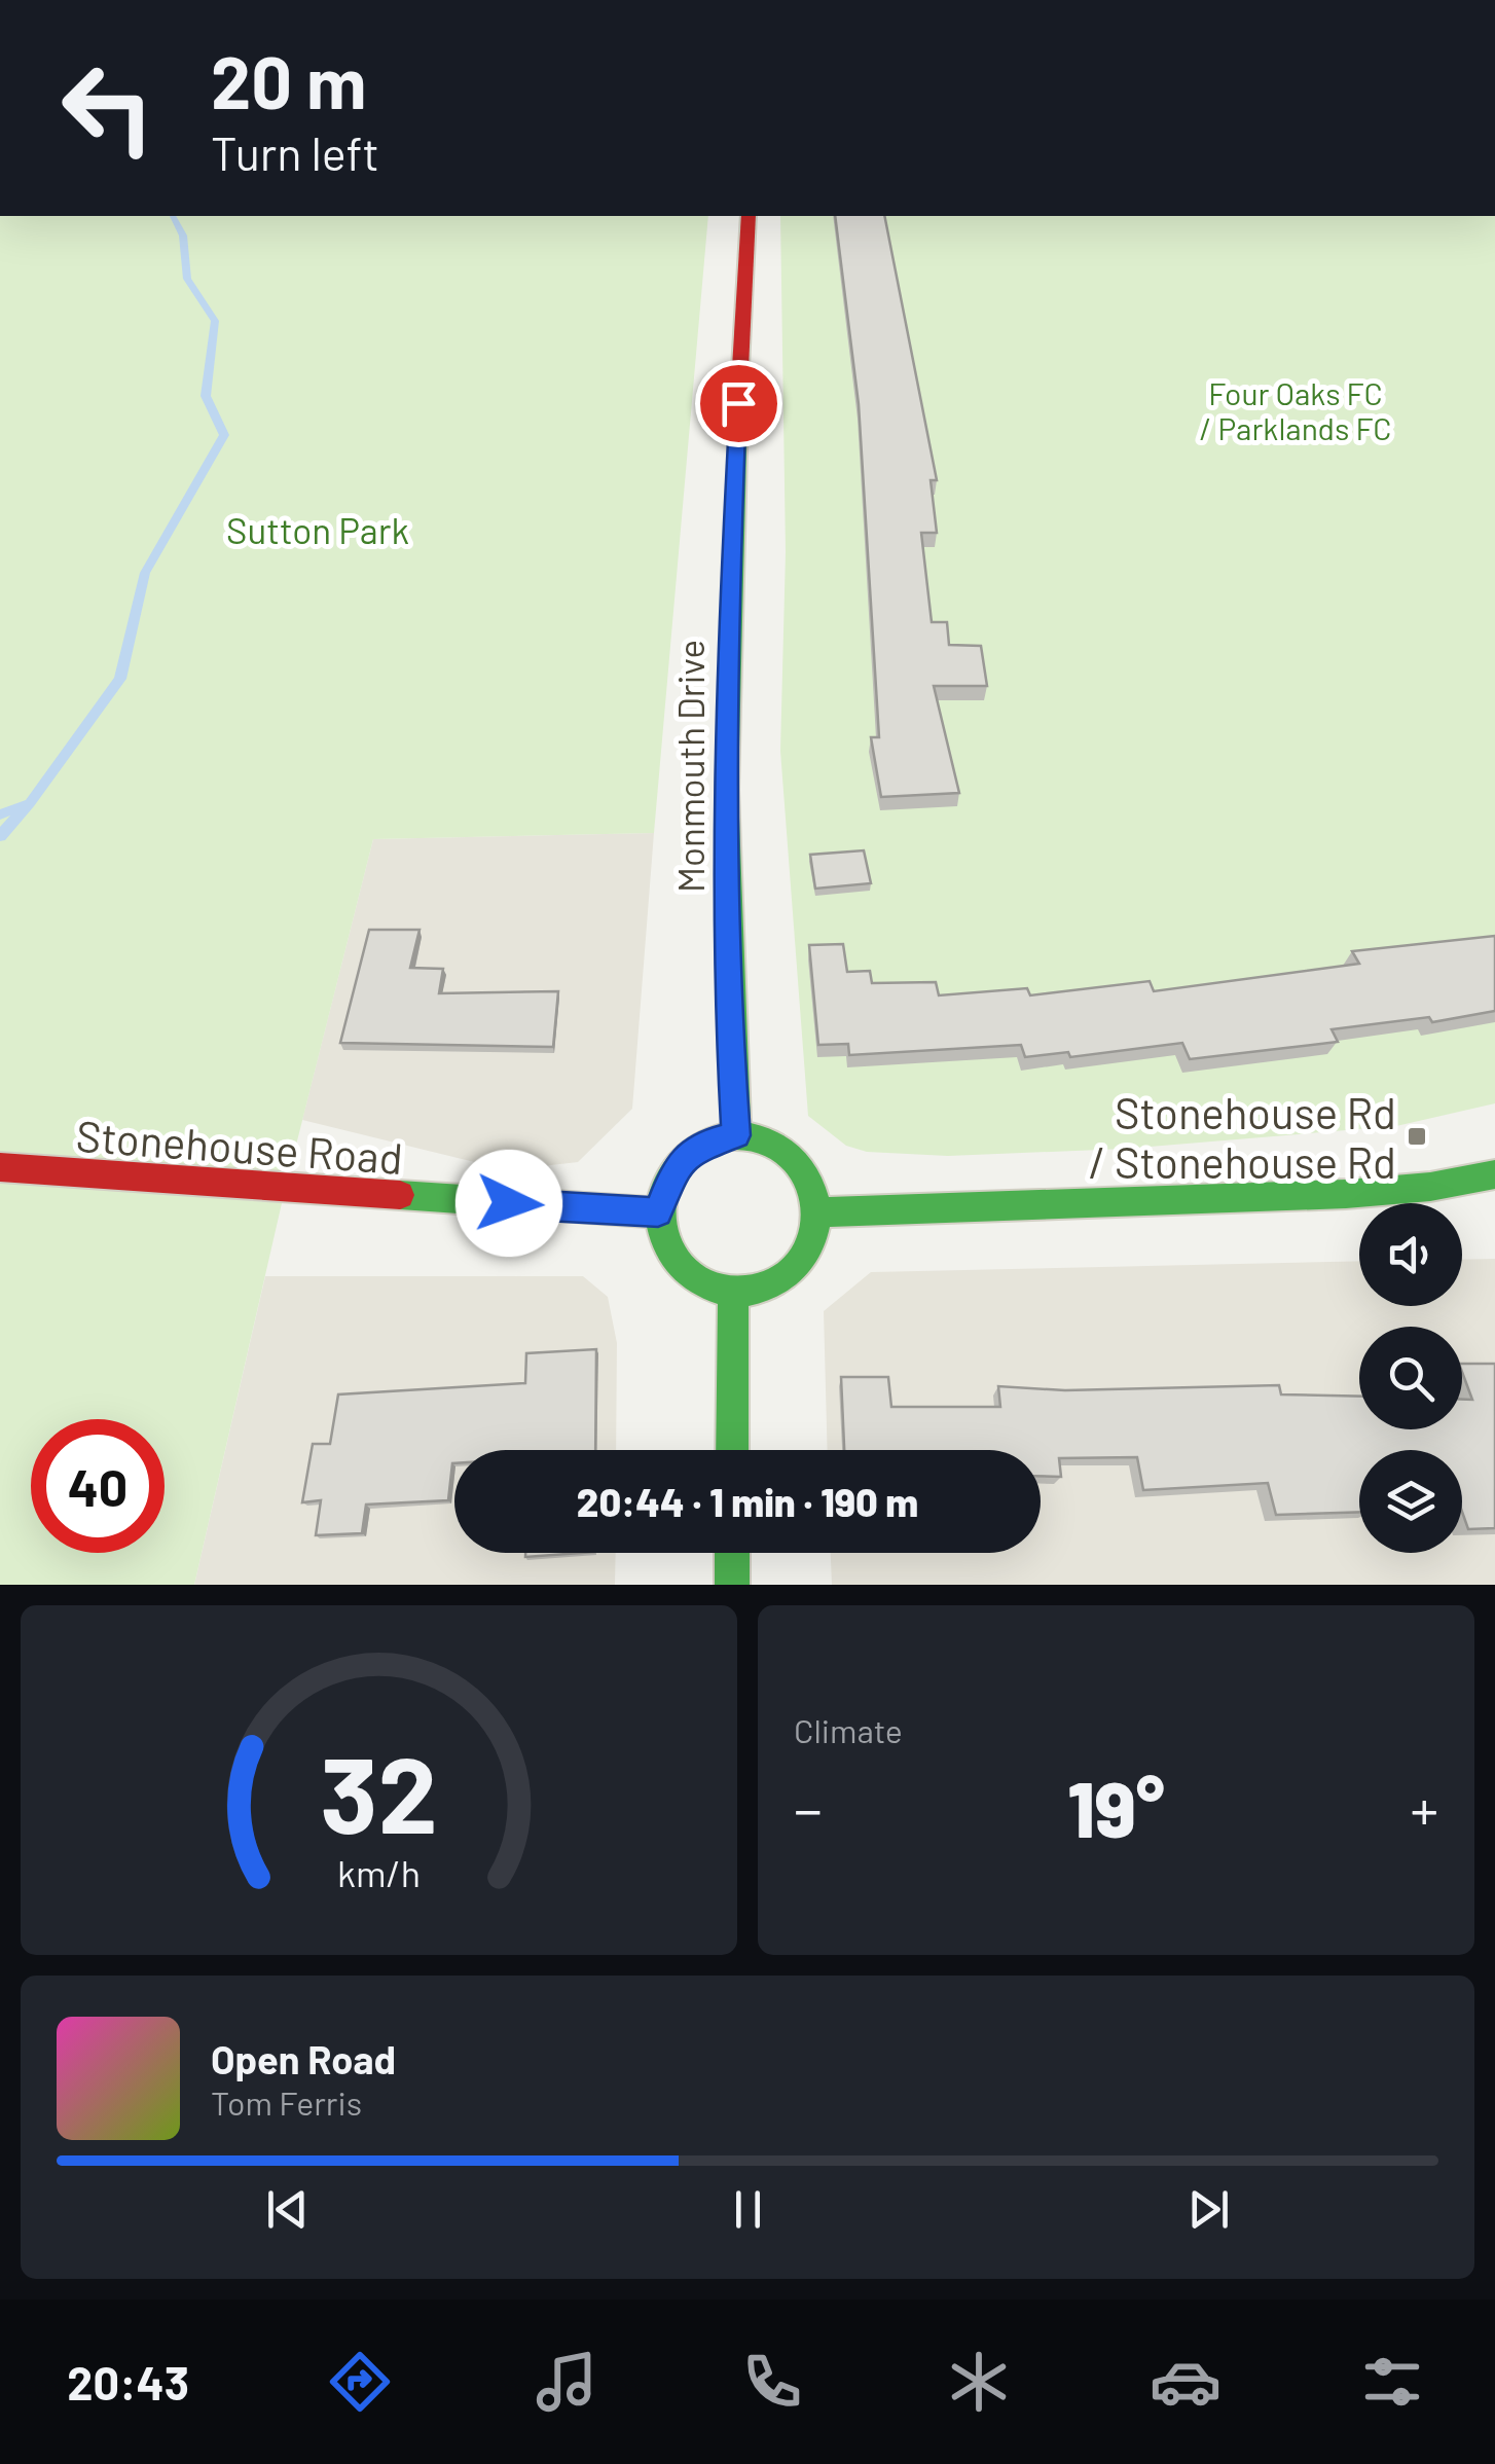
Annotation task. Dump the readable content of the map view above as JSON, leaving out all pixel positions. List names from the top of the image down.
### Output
{
  "streets": {
    "street": ["Monmouth Drive", "Stonehouse Road"]
  },
  "crossings": [
    ["Monmouth Drive", "Stonehouse Road"]
  ],
  "parks": ["Four Oaks FC / Parklands FC", "Sutton Park"],
  "places": {
    "transit": ["Stonehouse Rd / Stonehouse Rd"]
  },
  "page": {
    "turn": ["20 m", "Turn left"],
    "limit": "40",
    "trip": "20:44 · 1 min · 190 m",
    "tile": "Climate",
    "heat": ["−", "19°", "+"],
    "song": ["Open Road", "Tom Ferris"],
    "tabs": "20:43",
    "gauge": ["32", "km/h"]
  }
}
